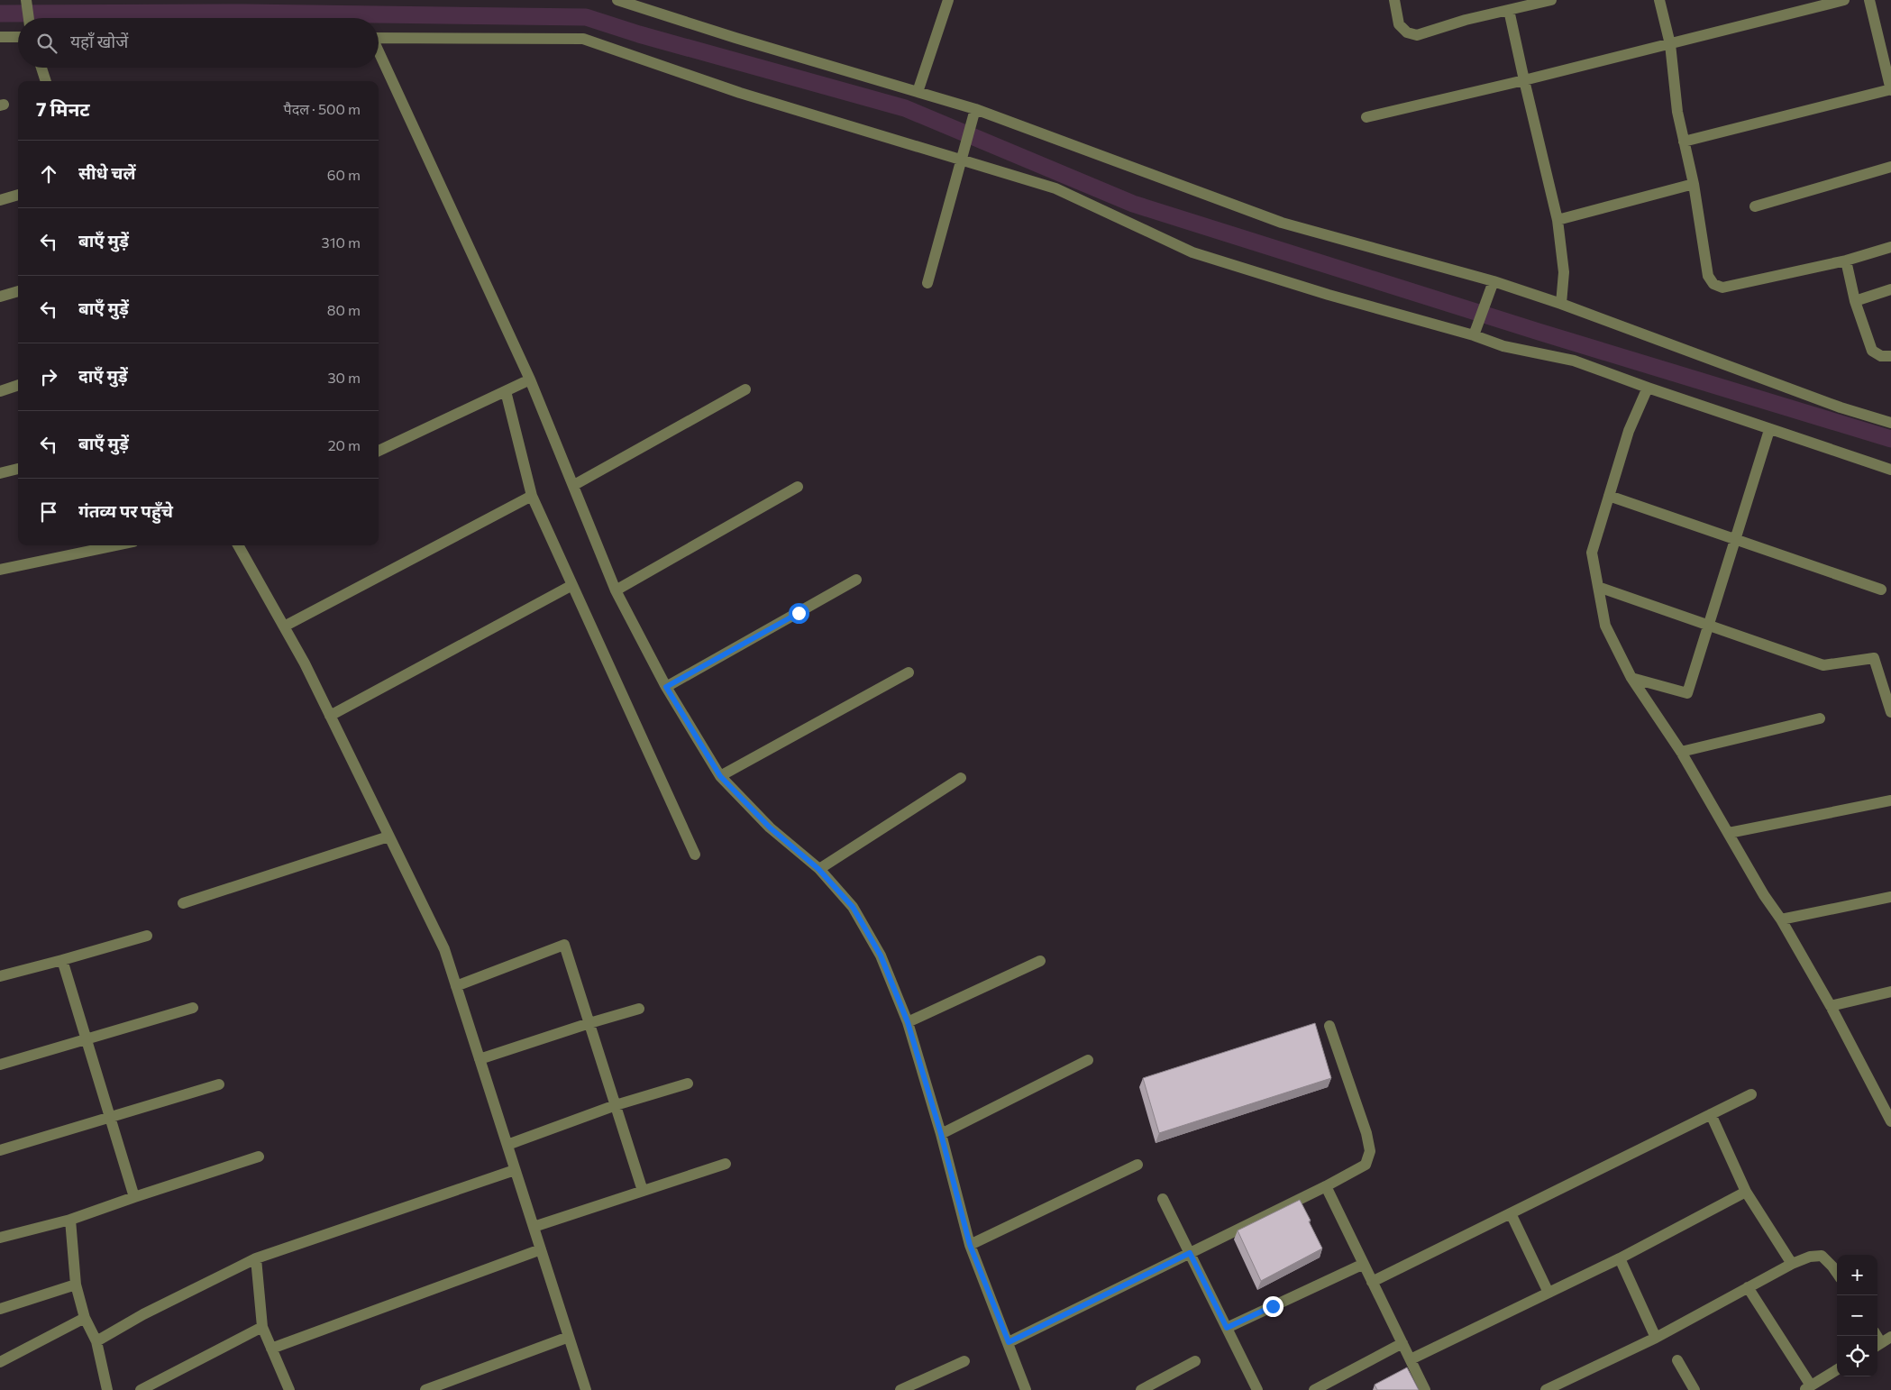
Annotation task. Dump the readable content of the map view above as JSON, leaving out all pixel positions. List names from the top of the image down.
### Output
{
  "page": {
    "search": "यहाँ खोजें",
    "heading": ["7 मिनट", "पैदल · 500 m"],
    "list": [
      ["सीधे चलें", "60 m"],
      ["बाएँ मुड़ें", "310 m"],
      ["बाएँ मुड़ें", "80 m"],
      ["दाएँ मुड़ें", "30 m"],
      ["बाएँ मुड़ें", "20 m"],
      "गंतव्य पर पहुँचे"
    ],
    "map_buttons": ["+", "−"]
  }
}
